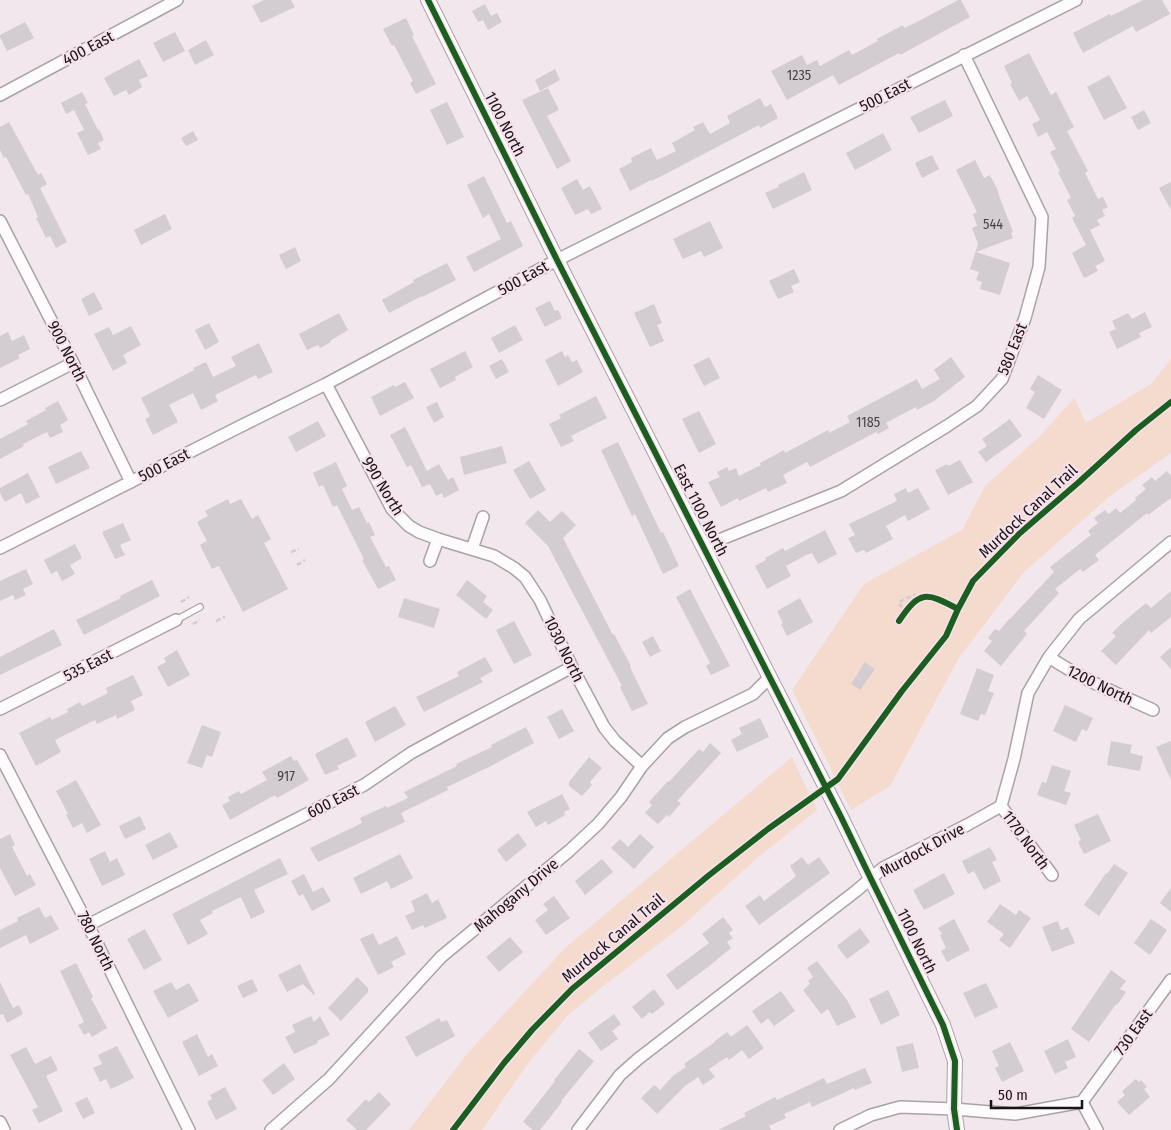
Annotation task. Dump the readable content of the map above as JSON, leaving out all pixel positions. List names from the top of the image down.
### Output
{
  "streets": {
    "street": [
      "400 East",
      "500 East",
      "1100 North",
      "580 East",
      "900 North",
      "990 North",
      "East 1100 North",
      "1030 North",
      "535 East",
      "1200 North",
      "600 East",
      "1170 North",
      "Murdock Drive",
      "Mahogany Drive",
      "780 North",
      "730 East"
    ],
    "cycle path": ["Murdock Canal Trail"]
  },
  "crossings": [
    ["500 East", "1100 North"],
    ["500 East", "580 East"],
    ["500 East", "900 North"],
    ["500 East", "990 North"],
    ["500 East", "East 1100 North"],
    ["1100 North", "East 1100 North"],
    ["1100 North", "Murdock Drive"],
    ["580 East", "East 1100 North"],
    ["990 North", "1030 North"],
    ["East 1100 North", "Mahogany Drive"],
    ["1030 North", "600 East"],
    ["1030 North", "Mahogany Drive"],
    ["600 East", "780 North"],
    ["1170 North", "Murdock Drive"]
  ],
  "house_numbers": [
    "1235",
    "544",
    "1185",
    "917"
  ],
  "scale_bar": "50 m"
}
